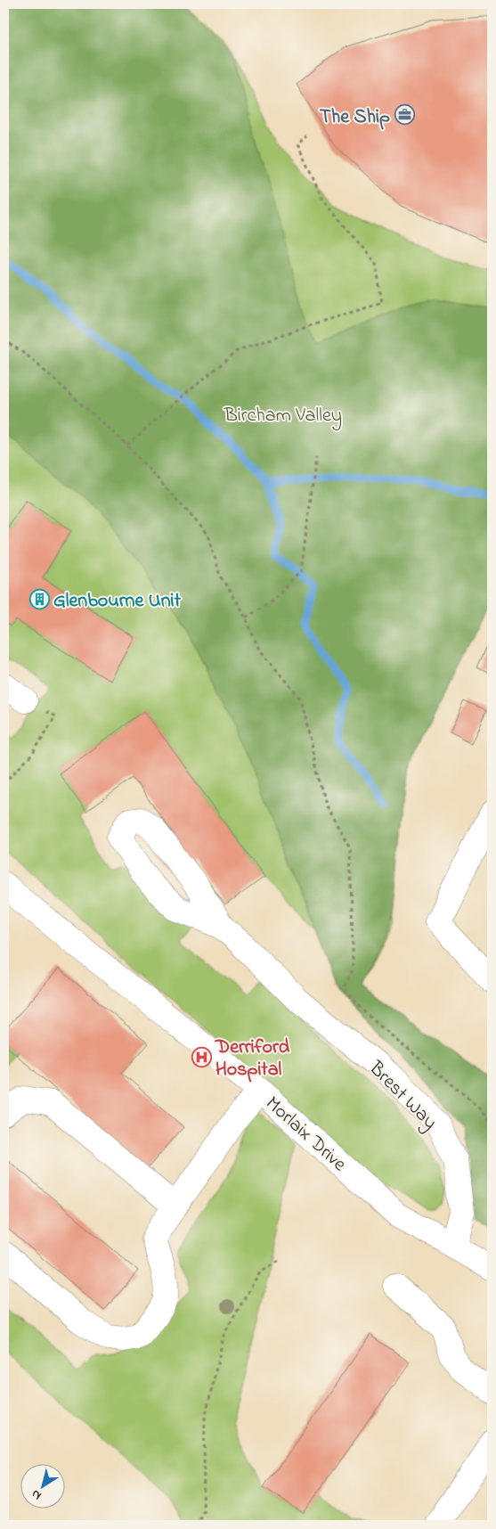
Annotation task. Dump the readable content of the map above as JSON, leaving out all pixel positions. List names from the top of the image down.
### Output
{
  "streets": {
    "street": ["Brest Way", "Morlaix Drive"]
  },
  "crossings": [
    ["Brest Way", "Morlaix Drive"]
  ],
  "parks": ["Bircham Valley"],
  "places": {
    "office": ["The Ship"],
    "building": ["Glenbourne Unit"],
    "hospital": ["Derriford Hospital"]
  },
  "north": "bottom left"
}
